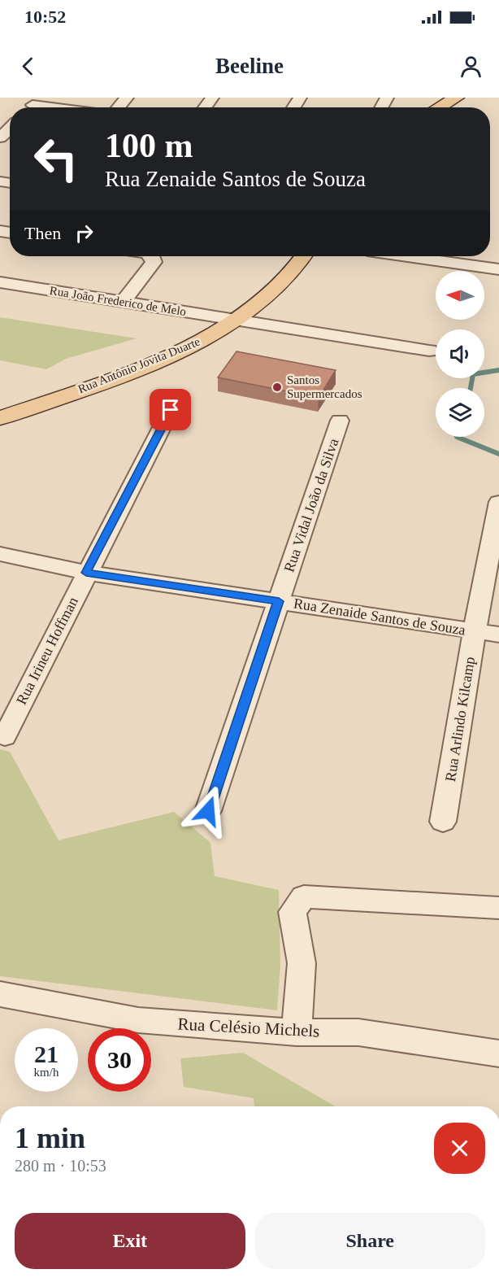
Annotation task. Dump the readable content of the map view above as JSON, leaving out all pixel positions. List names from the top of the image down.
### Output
{
  "streets": {
    "main road": ["Rua Antônio Jovita Duarte"],
    "street": [
      "Rua João Frederico de Melo",
      "Rua Vidal João da Silva",
      "Rua Zenaide Santos de Souza",
      "Rua Irineu Hoffman",
      "Rua Arlindo Kilcamp",
      "Rua Celésio Michels"
    ]
  },
  "crossings": [
    ["Rua João Frederico de Melo", "Rua Antônio Jovita Duarte"],
    ["Rua Vidal João da Silva", "Rua Zenaide Santos de Souza"],
    ["Rua Zenaide Santos de Souza", "Rua Irineu Hoffman"],
    ["Rua Zenaide Santos de Souza", "Rua Arlindo Kilcamp"]
  ],
  "places": ["Santos Supermercados"],
  "north": "left",
  "page": {
    "status": "10:52",
    "header": "Beeline",
    "turn": ["100 m", "Rua Zenaide Santos de Souza"],
    "then": "Then",
    "speed": "21 km/h",
    "limit": "30",
    "heading": ["1 min", "280 m · 10:53"],
    "buttons": ["Exit", "Share"]
  }
}
